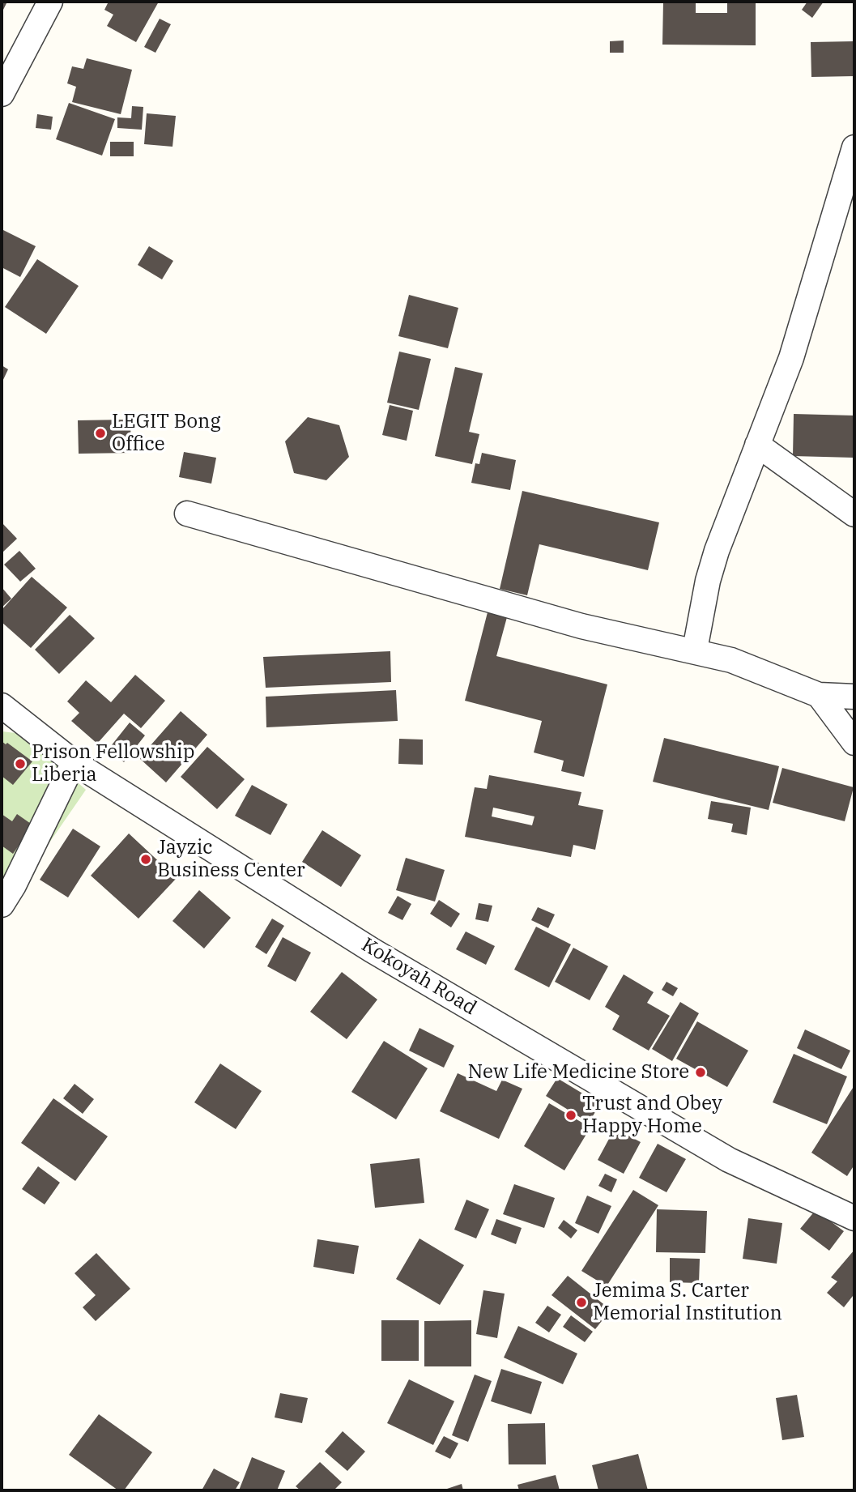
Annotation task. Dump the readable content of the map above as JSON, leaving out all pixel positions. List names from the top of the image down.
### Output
{
  "streets": {
    "street": ["Kokoyah Road"]
  },
  "places": [
    "LEGIT Bong Office",
    "Prison Fellowship Liberia",
    "Jayzic Business Center",
    "New Life Medicine Store",
    "Trust and Obey Happy Home",
    "Jemima S. Carter Memorial Institution"
  ]
}
